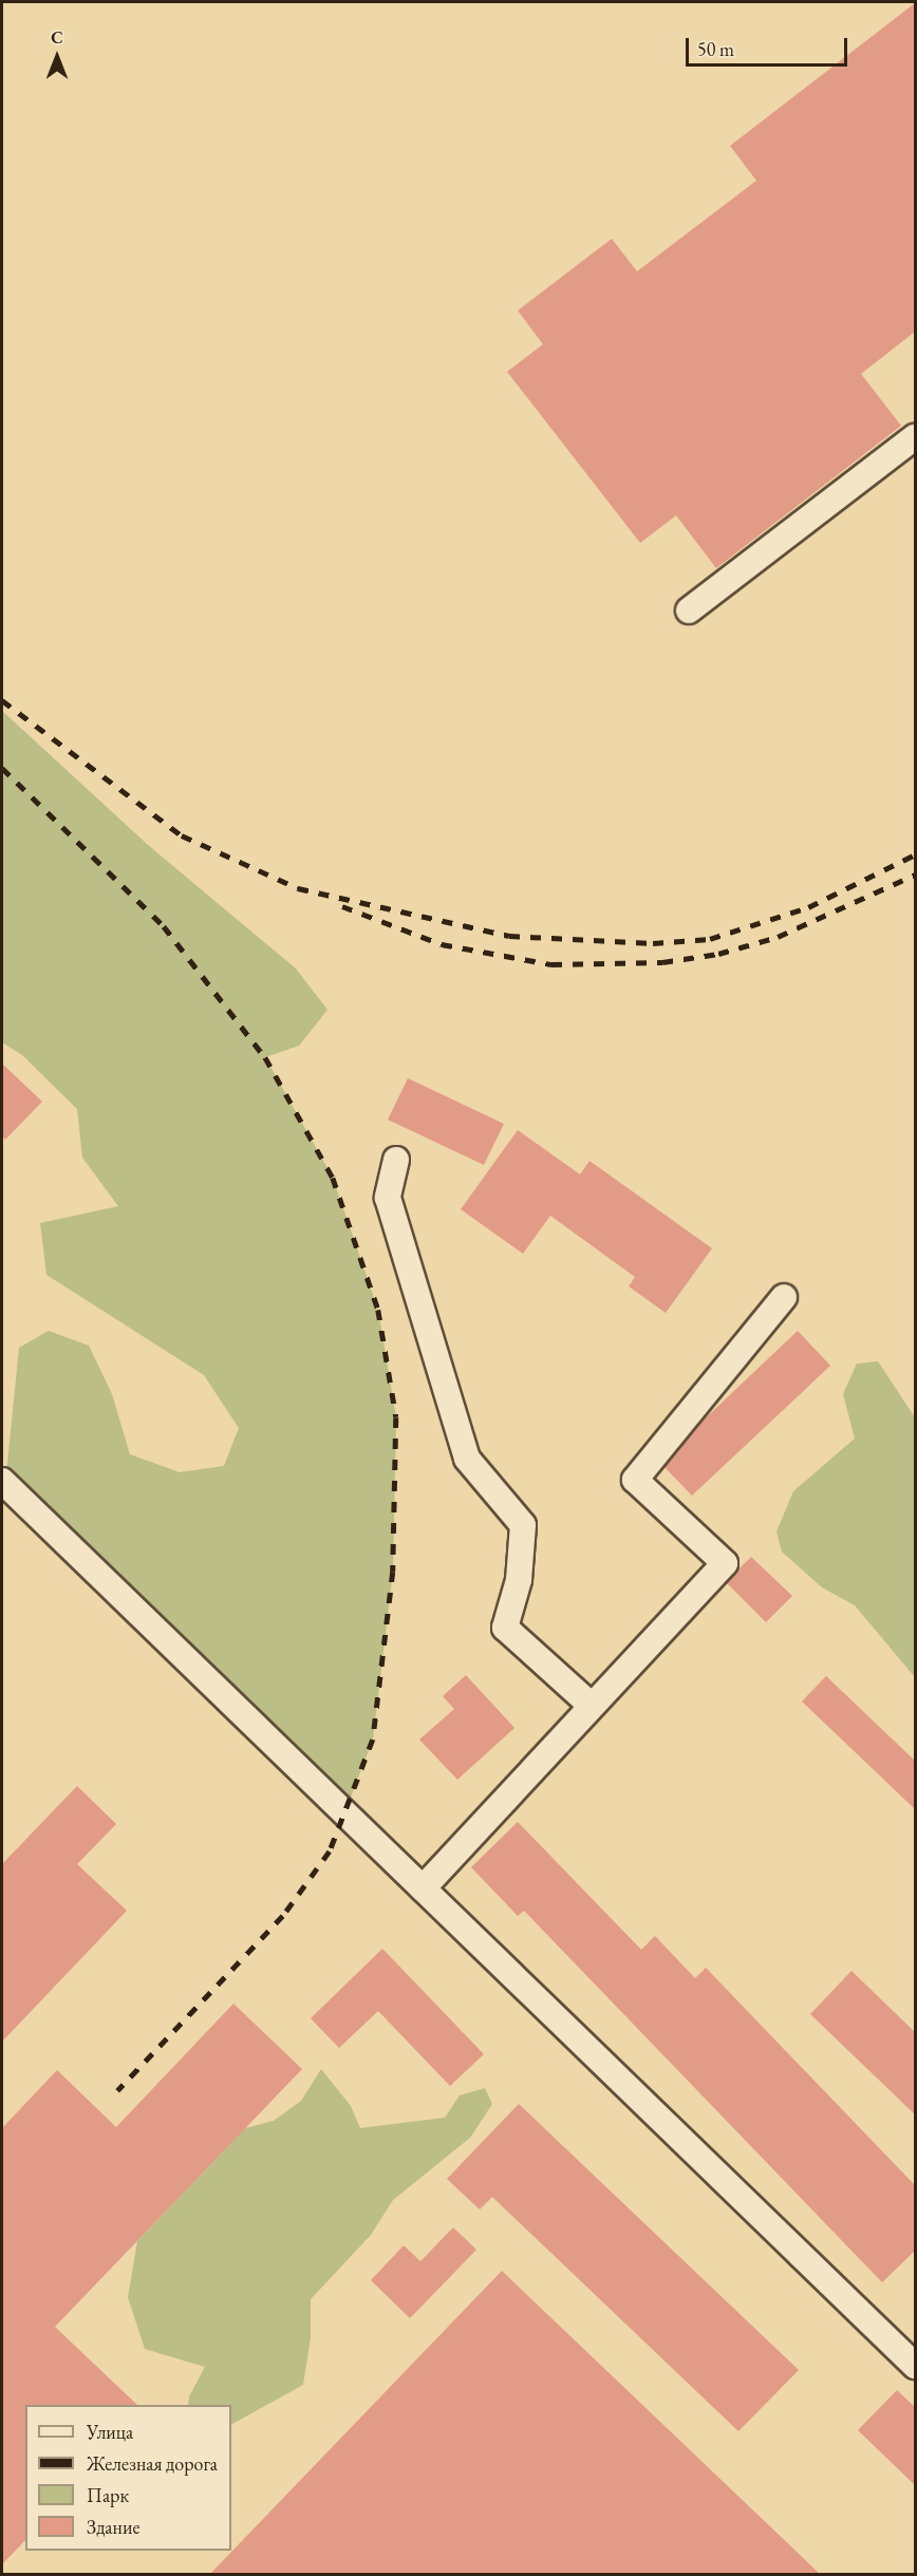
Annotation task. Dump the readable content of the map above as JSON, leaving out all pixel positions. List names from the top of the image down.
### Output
{
  "legend": [
    "Улица",
    "Железная дорога",
    "Парк",
    "Здание"
  ],
  "scale_bar": "50 m",
  "north": "top"
}
